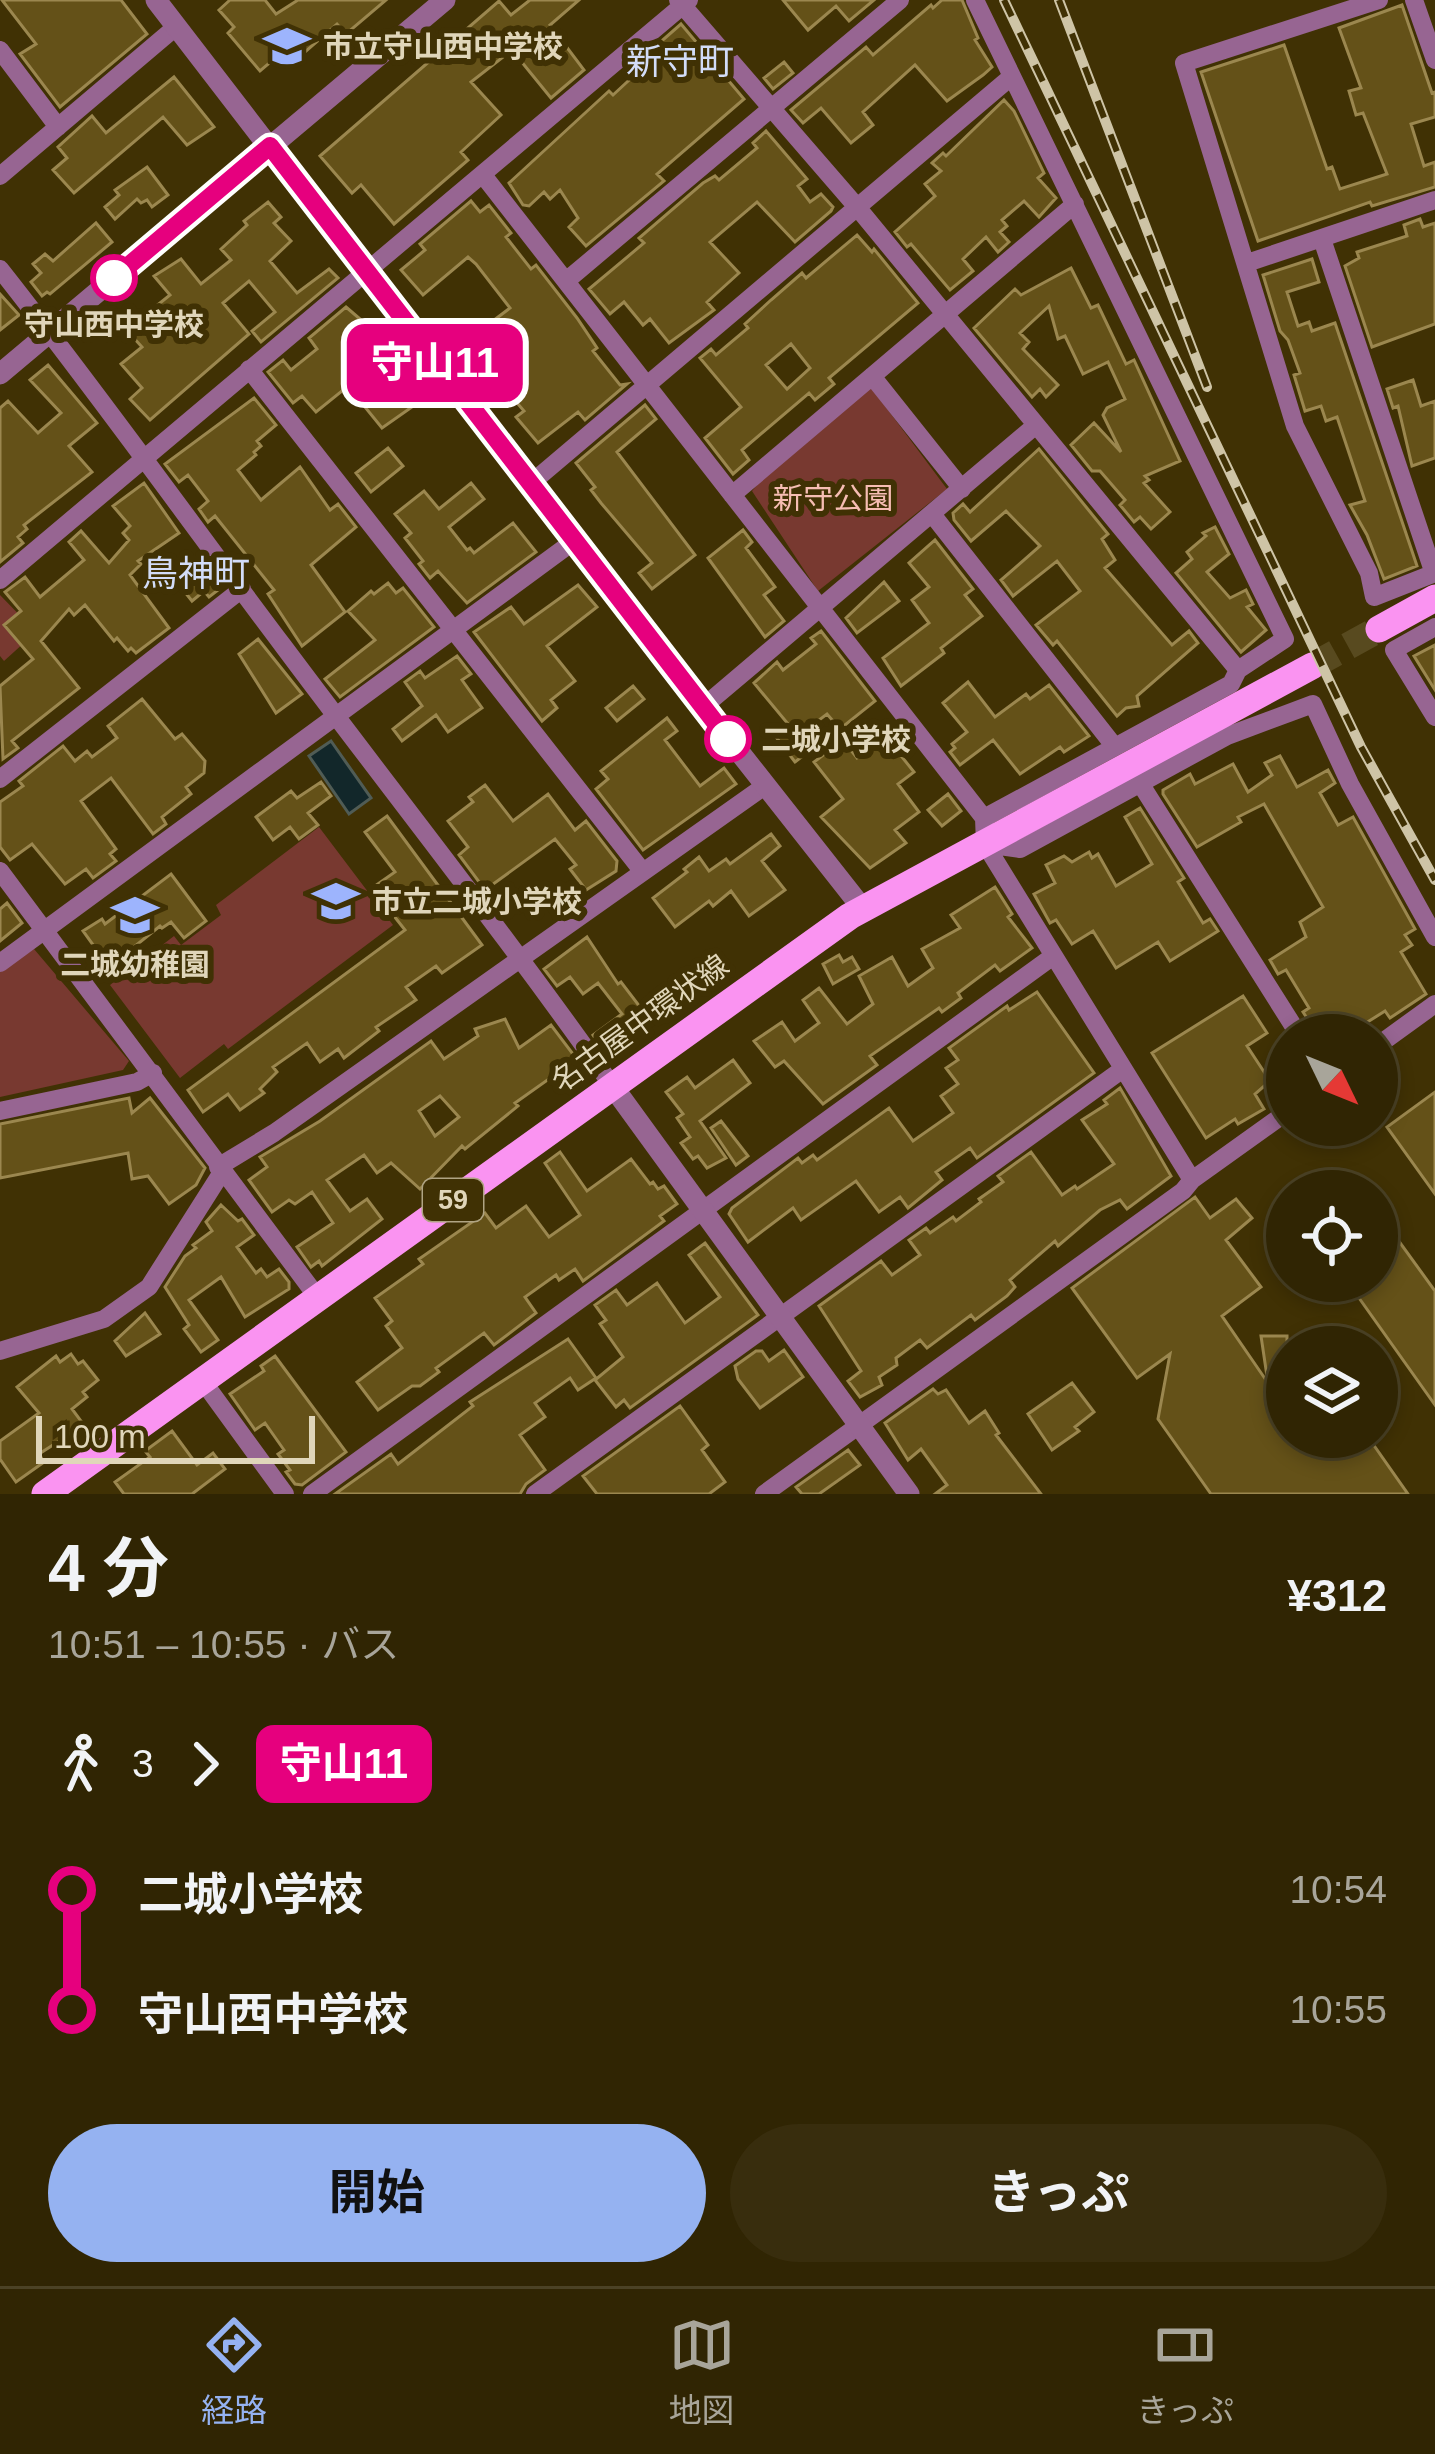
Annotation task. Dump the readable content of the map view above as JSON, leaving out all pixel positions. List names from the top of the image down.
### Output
{
  "streets": {
    "main road": ["名古屋中環状線", "59"]
  },
  "districts": ["新守町", "鳥神町"],
  "parks": ["新守公園"],
  "places": {
    "school or university": ["市立守山西中学校", "市立二城小学校", "二城幼稚園"],
    "other": ["守山西中学校", "二城小学校"]
  },
  "lines": ["bus line 守山11"],
  "scale_bar": "100 m",
  "north": "bottom right",
  "page": {
    "on_map": "守山11",
    "scale": "100 m",
    "heading": ["4 分", "10:51 – 10:55 · バス", "¥312"],
    "legs": ["3", "守山11"],
    "list": [
      {
        "name": "二城小学校",
        "value": "10:54"
      },
      {
        "name": "守山西中学校",
        "value": "10:55"
      }
    ],
    "buttons": ["開始", "きっぷ"],
    "tabs": ["経路", "地図", "きっぷ"]
  }
}
